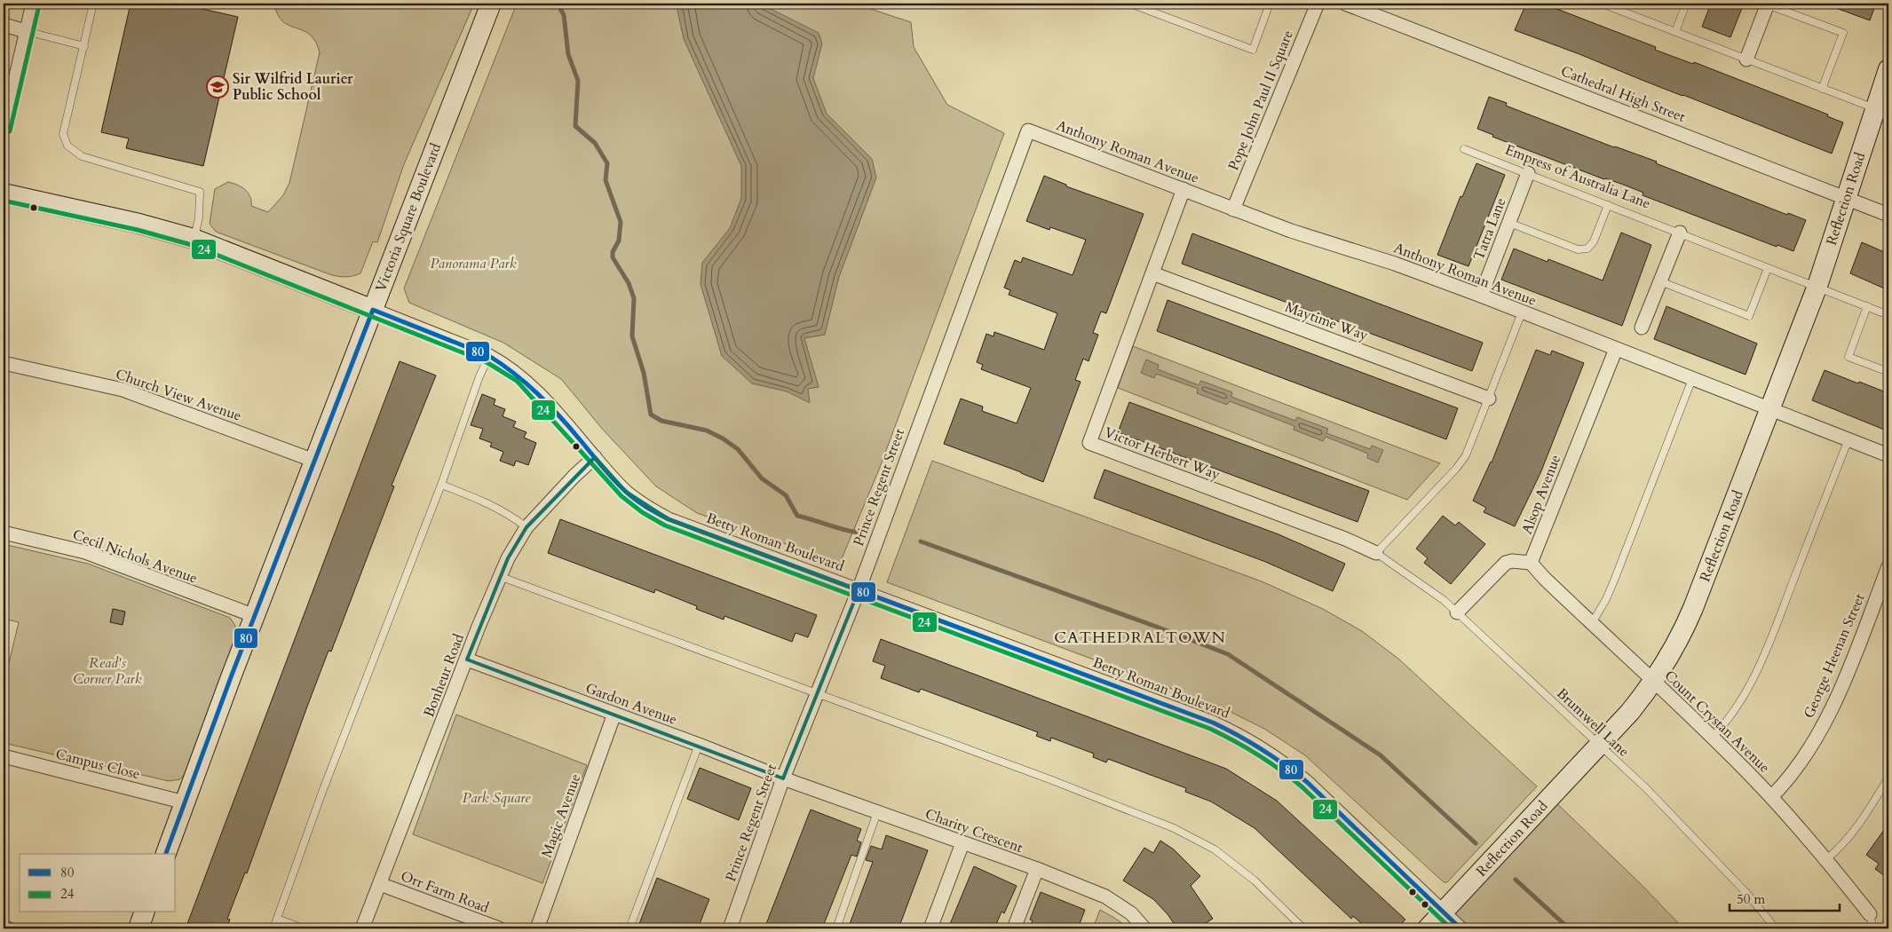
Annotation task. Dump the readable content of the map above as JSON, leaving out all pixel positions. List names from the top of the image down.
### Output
{
  "streets": {
    "street": [
      "Cathedral High Street",
      "Pope John Paul II Square",
      "Anthony Roman Avenue",
      "Reflection Road",
      "Victoria Square Boulevard",
      "Tatra Lane",
      "Maytime Way",
      "Church View Avenue",
      "Victor Herbert Way",
      "Prince Regent Street",
      "Alsop Avenue",
      "Betty Roman Boulevard",
      "Cecil Nichols Avenue",
      "George Heenan Street",
      "Bonheur Road",
      "Gardon Avenue",
      "Count Crystan Avenue",
      "Campus Close",
      "Magic Avenue",
      "Charity Crescent",
      "Orr Farm Road"
    ],
    "lane": ["Empress of Australia Lane", "Brumwell Lane"]
  },
  "crossings": [
    ["Cathedral High Street", "Reflection Road"],
    ["Pope John Paul II Square", "Anthony Roman Avenue"],
    ["Anthony Roman Avenue", "Reflection Road"],
    ["Anthony Roman Avenue", "Tatra Lane"],
    ["Anthony Roman Avenue", "Victor Herbert Way"],
    ["Anthony Roman Avenue", "Prince Regent Street"],
    ["Anthony Roman Avenue", "Alsop Avenue"],
    ["Empress of Australia Lane", "Reflection Road"],
    ["Empress of Australia Lane", "Tatra Lane"],
    ["Reflection Road", "Betty Roman Boulevard"],
    ["Reflection Road", "Count Crystan Avenue"],
    ["Reflection Road", "Brumwell Lane"],
    ["Victoria Square Boulevard", "Church View Avenue"],
    ["Victoria Square Boulevard", "Betty Roman Boulevard"],
    ["Victoria Square Boulevard", "Cecil Nichols Avenue"],
    ["Victoria Square Boulevard", "Campus Close"],
    ["Maytime Way", "Victor Herbert Way"],
    ["Victor Herbert Way", "Brumwell Lane"],
    ["Prince Regent Street", "Betty Roman Boulevard"],
    ["Prince Regent Street", "Gardon Avenue"],
    ["Prince Regent Street", "Charity Crescent"],
    ["Alsop Avenue", "Count Crystan Avenue"],
    ["Betty Roman Boulevard", "Bonheur Road"],
    ["George Heenan Street", "Count Crystan Avenue"],
    ["Bonheur Road", "Gardon Avenue"],
    ["Bonheur Road", "Orr Farm Road"],
    ["Gardon Avenue", "Magic Avenue"],
    ["Gardon Avenue", "Charity Crescent"]
  ],
  "districts": ["CATHEDRALTOWN"],
  "parks": ["Panorama Park", "Read's Corner Park", "Park Square"],
  "places": {
    "school or university": ["Sir Wilfrid Laurier Public School"]
  },
  "lines": ["transit line 24", "transit line 80"],
  "legend": ["80", "24"],
  "scale_bar": "50 m"
}
